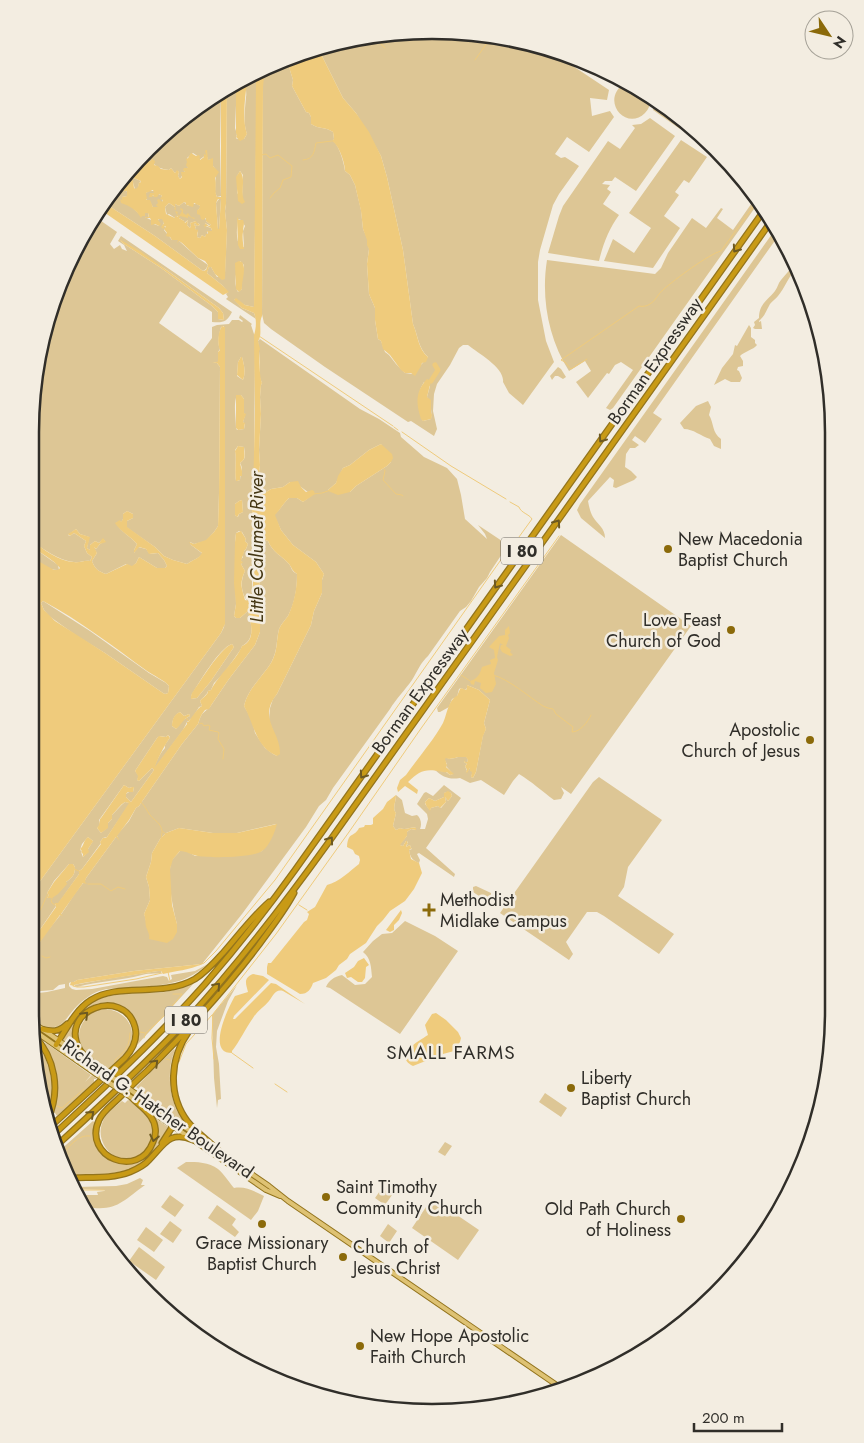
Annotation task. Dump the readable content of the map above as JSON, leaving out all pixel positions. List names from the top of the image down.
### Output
{
  "streets": {
    "highway": ["Borman Expressway", "I 80"],
    "main road": ["Richard G. Hatcher Boulevard"]
  },
  "districts": ["SMALL FARMS"],
  "water": ["Little Calumet River"],
  "places": {
    "other": [
      "New Macedonia Baptist Church",
      "Love Feast Church of God",
      "Apostolic Church of Jesus",
      "Liberty Baptist Church",
      "Saint Timothy Community Church",
      "Old Path Church of Holiness",
      "Grace Missionary Baptist Church",
      "Church of Jesus Christ",
      "New Hope Apostolic Faith Church"
    ],
    "health": ["Methodist Midlake Campus"]
  },
  "scale_bar": "200 m",
  "north": "bottom right"
}
